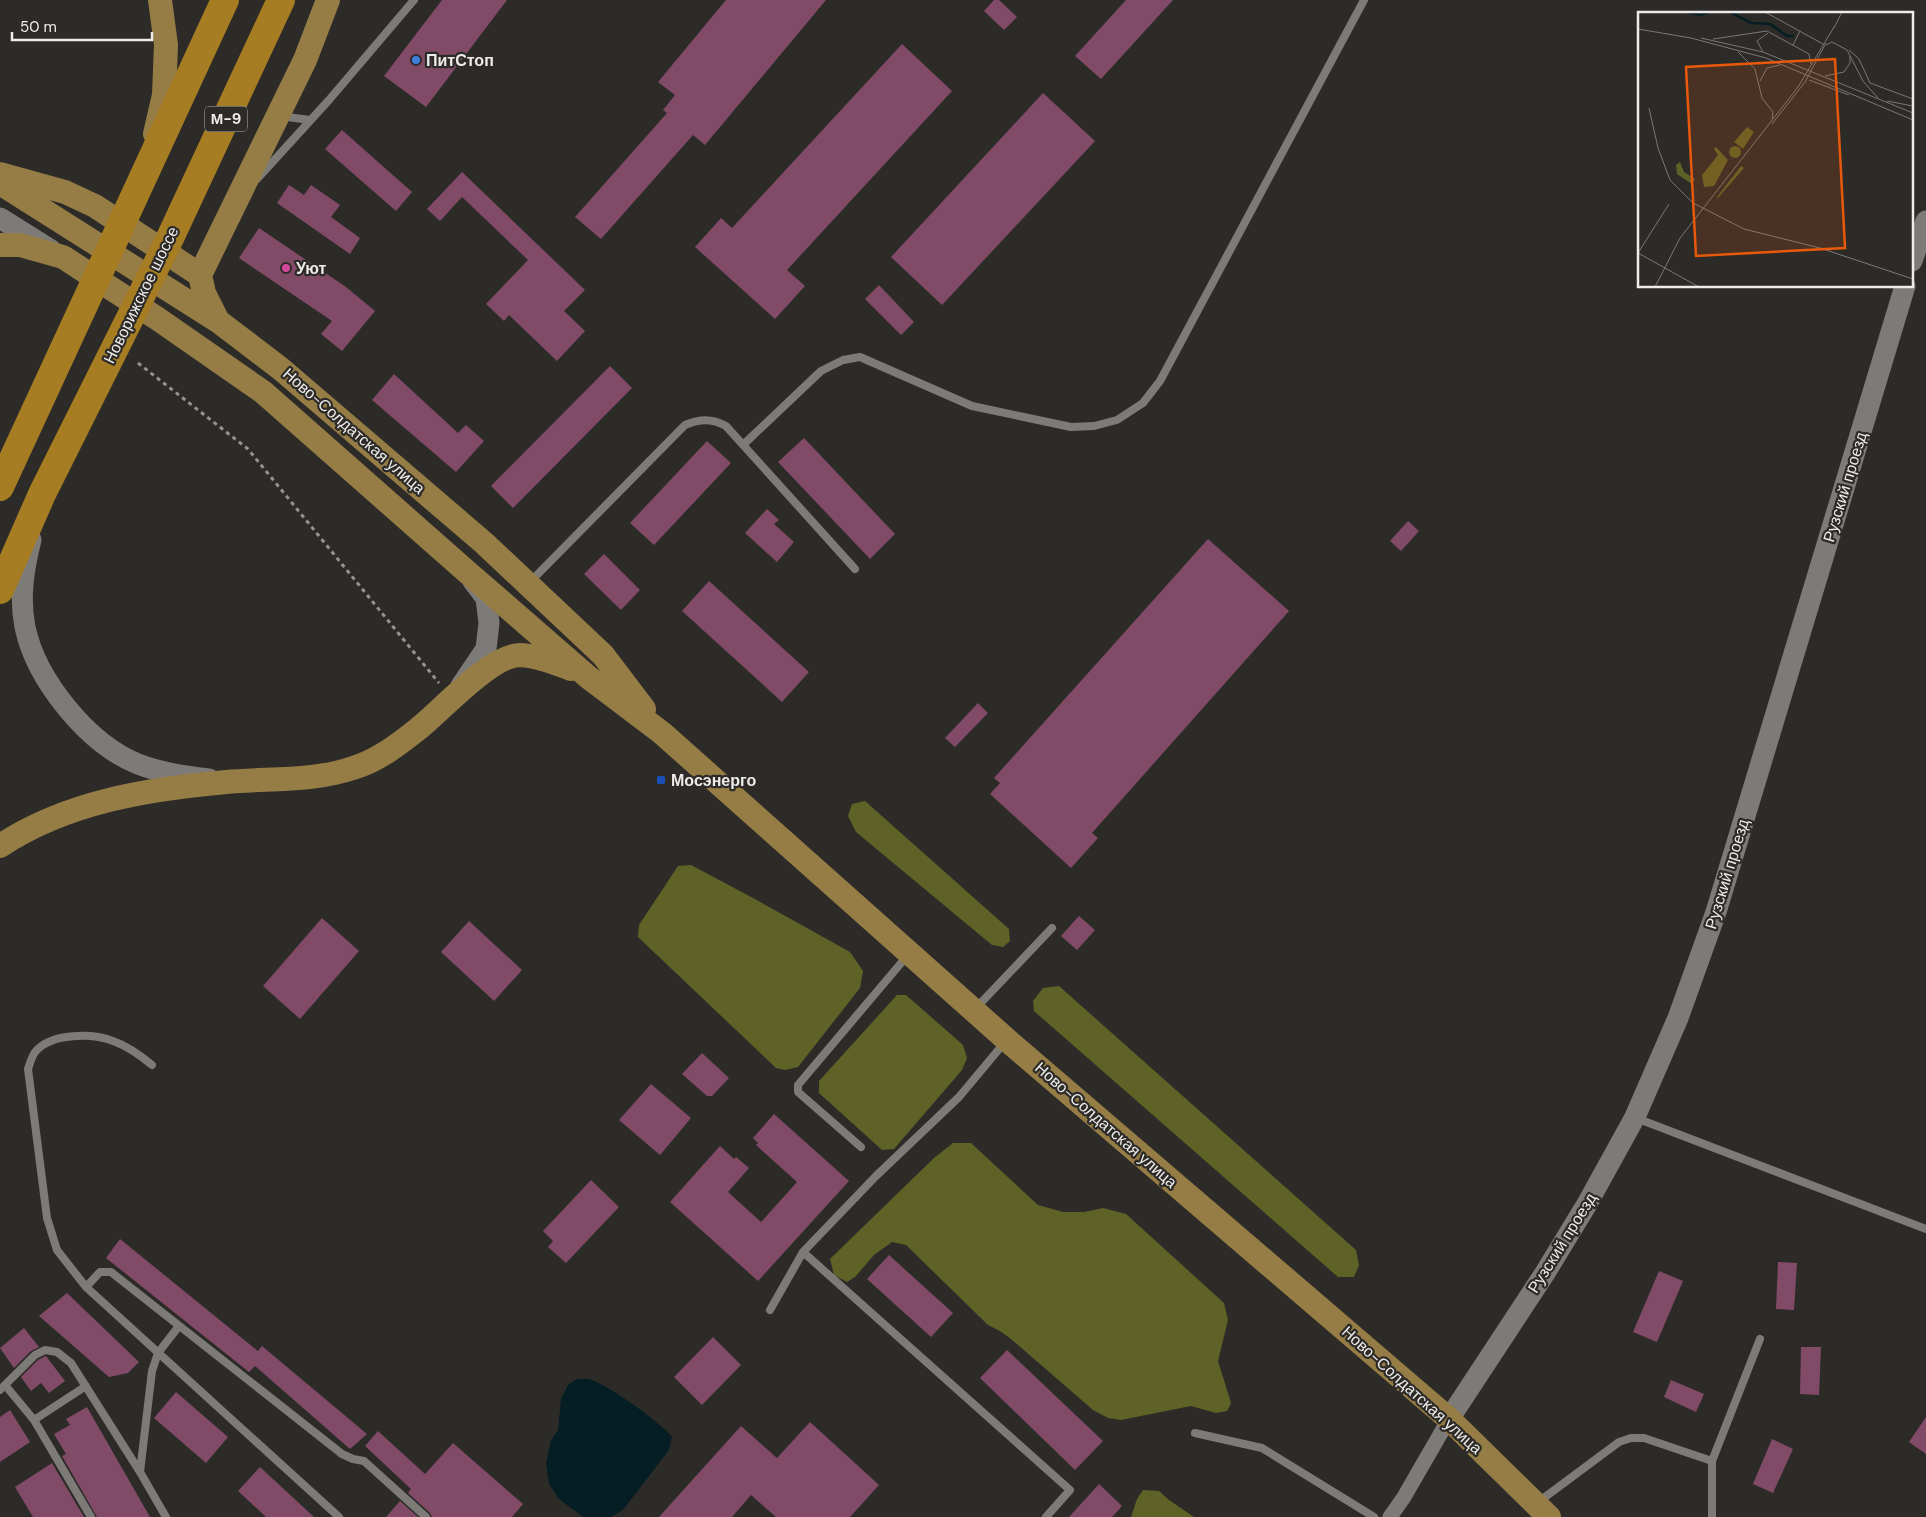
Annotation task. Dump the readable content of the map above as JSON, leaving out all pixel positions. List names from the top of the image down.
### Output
{
  "streets": {
    "highway": ["М-9", "Новорижское шоссе"],
    "main road": ["Ново-Солдатская улица"],
    "street": ["Рузский проезд"]
  },
  "crossings": [
    ["Ново-Солдатская улица", "Рузский проезд"]
  ],
  "places": {
    "other": ["ПитСтоп", "Уют"],
    "transit": ["Мосэнерго"]
  },
  "scale_bar": "50 m"
}
